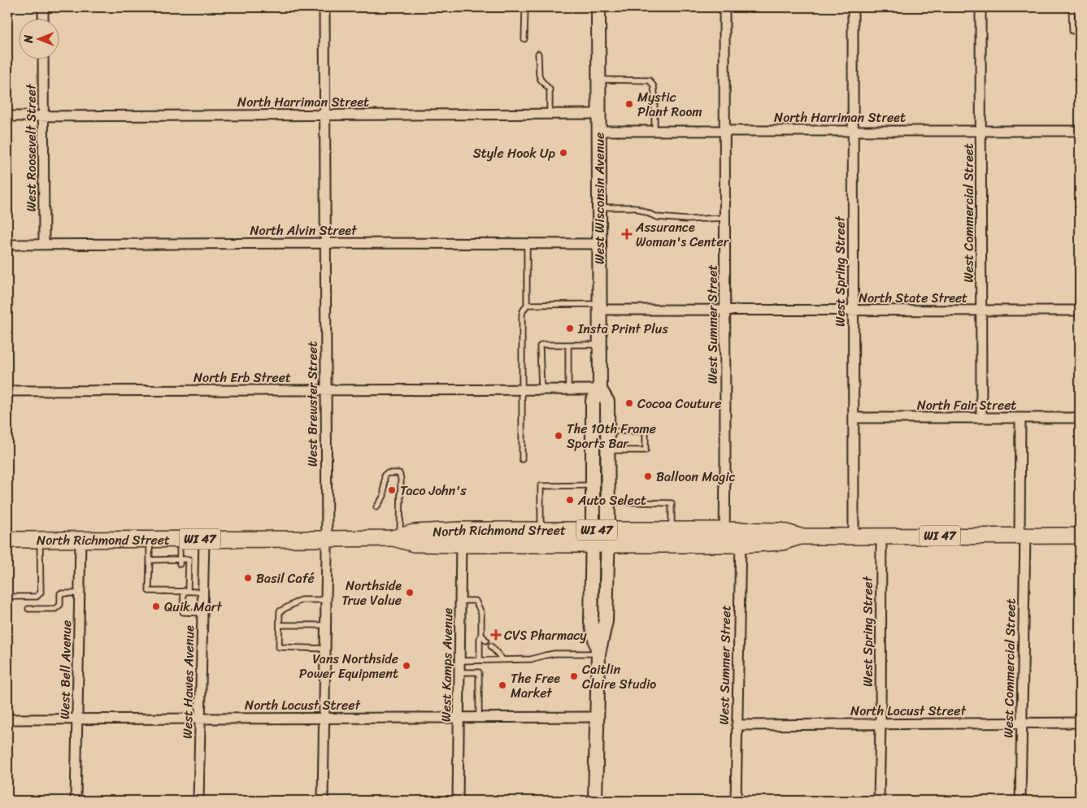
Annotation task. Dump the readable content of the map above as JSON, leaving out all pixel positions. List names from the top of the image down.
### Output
{
  "streets": {
    "main road": ["West Wisconsin Avenue", "WI 47", "North Richmond Street"],
    "street": [
      "North Harriman Street",
      "West Roosevelt Street",
      "West Commercial Street",
      "North Alvin Street",
      "West Spring Street",
      "North State Street",
      "West Summer Street",
      "North Erb Street",
      "West Brewster Street",
      "North Fair Street",
      "West Kamps Avenue",
      "West Bell Avenue",
      "West Hawes Avenue",
      "North Locust Street"
    ]
  },
  "crossings": [
    ["North Harriman Street", "West Roosevelt Street"],
    ["North Harriman Street", "West Wisconsin Avenue"],
    ["North Harriman Street", "West Commercial Street"],
    ["North Harriman Street", "West Spring Street"],
    ["North Harriman Street", "West Summer Street"],
    ["North Harriman Street", "West Brewster Street"],
    ["West Roosevelt Street", "North Alvin Street"],
    ["West Wisconsin Avenue", "North Alvin Street"],
    ["West Wisconsin Avenue", "North State Street"],
    ["West Wisconsin Avenue", "North Erb Street"],
    ["West Wisconsin Avenue", "North Richmond Street"],
    ["West Wisconsin Avenue", "North Locust Street"],
    ["West Commercial Street", "North State Street"],
    ["West Commercial Street", "North Fair Street"],
    ["West Commercial Street", "North Richmond Street"],
    ["West Commercial Street", "North Locust Street"],
    ["North Alvin Street", "West Brewster Street"],
    ["West Spring Street", "North State Street"],
    ["West Spring Street", "North Fair Street"],
    ["West Spring Street", "North Richmond Street"],
    ["West Spring Street", "North Locust Street"],
    ["North State Street", "West Summer Street"],
    ["West Summer Street", "North Richmond Street"],
    ["West Summer Street", "North Locust Street"],
    ["North Erb Street", "West Brewster Street"],
    ["West Brewster Street", "North Richmond Street"],
    ["West Brewster Street", "North Locust Street"],
    ["North Richmond Street", "West Kamps Avenue"],
    ["North Richmond Street", "West Bell Avenue"],
    ["North Richmond Street", "West Hawes Avenue"],
    ["West Kamps Avenue", "North Locust Street"],
    ["West Bell Avenue", "North Locust Street"],
    ["West Hawes Avenue", "North Locust Street"]
  ],
  "places": {
    "other": [
      "Mystic Plant Room",
      "Style Hook Up",
      "Insta Print Plus",
      "Cocoa Couture",
      "The 10th Frame Sports Bar",
      "Balloon Magic",
      "Taco John's",
      "Auto Select",
      "Basil Café",
      "Northside True Value",
      "Quik Mart",
      "Vans Northside Power Equipment",
      "Caitlin Claire Studio",
      "The Free Market"
    ],
    "health": ["Assurance Woman's Center", "CVS Pharmacy"]
  },
  "north": "left"
}
